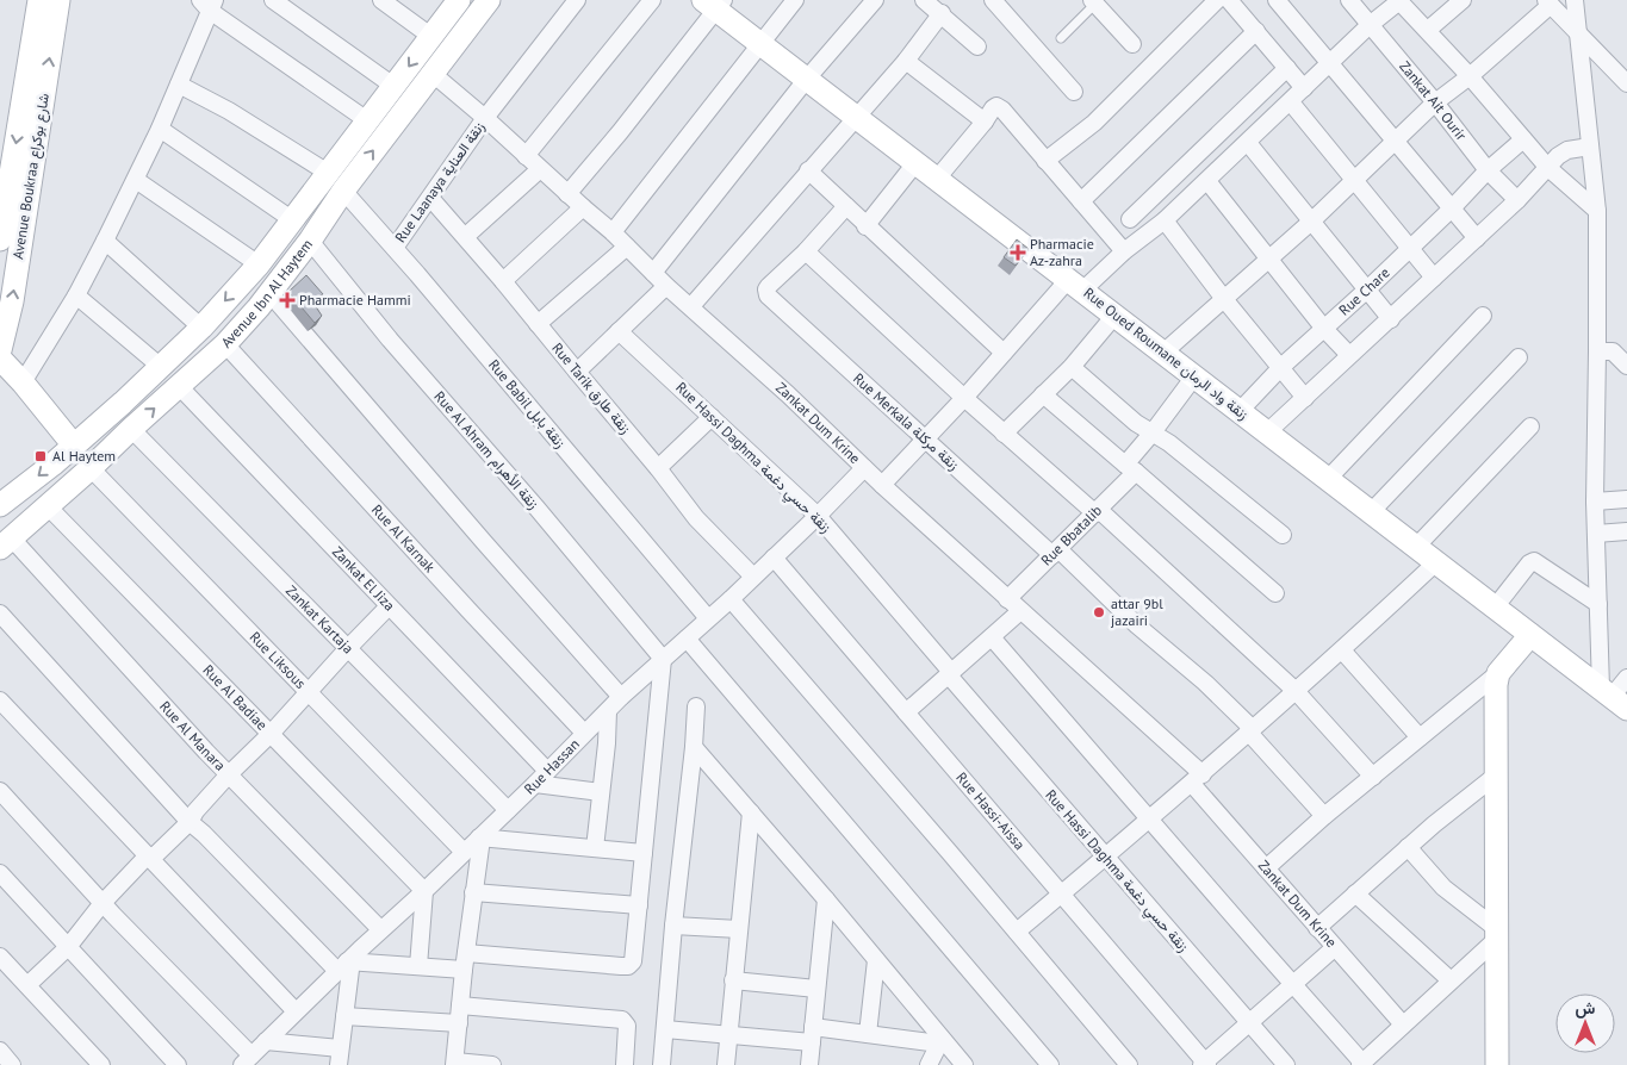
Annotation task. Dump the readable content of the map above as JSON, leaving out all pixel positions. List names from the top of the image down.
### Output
{
  "streets": {
    "street": [
      "Zankat Ait Ourir",
      "Avenue Boukraa شارع بوكراع",
      "Rue Laanaya زنقة العناية",
      "Rue Chare",
      "Avenue Ibn Al Haytem",
      "Rue Oued Roumane زنقة واد الرمان",
      "Rue Tarik زنقة طارق",
      "Rue Babil زنقة بابل",
      "Rue Merkala زنقة مركلة",
      "Zankat Dum Krine",
      "Rue Al Ahram زنقة الأهرام",
      "Rue Hassi Daghma زنقة حسي دغمة",
      "Rue Bbatalib",
      "Rue Al Karnak",
      "Zankat El Jiza",
      "Zankat Kartaja",
      "Rue Liksous",
      "Rue Al Badiae",
      "Rue Al Manara",
      "Rue Hassan",
      "Rue Hassi-Aissa"
    ]
  },
  "crossings": [
    ["Zankat Ait Ourir", "Rue Chare"],
    ["Rue Laanaya زنقة العناية", "Rue Tarik زنقة طارق"],
    ["Rue Laanaya زنقة العناية", "Rue Babil زنقة بابل"],
    ["Rue Laanaya زنقة العناية", "Zankat Dum Krine"],
    ["Rue Chare", "Rue Oued Roumane زنقة واد الرمان"],
    ["Avenue Ibn Al Haytem", "Rue Babil زنقة بابل"],
    ["Avenue Ibn Al Haytem", "Zankat Dum Krine"],
    ["Avenue Ibn Al Haytem", "Rue Al Ahram زنقة الأهرام"],
    ["Avenue Ibn Al Haytem", "Rue Al Karnak"],
    ["Avenue Ibn Al Haytem", "Zankat El Jiza"],
    ["Avenue Ibn Al Haytem", "Zankat Kartaja"],
    ["Avenue Ibn Al Haytem", "Rue Liksous"],
    ["Avenue Ibn Al Haytem", "Rue Al Badiae"],
    ["Avenue Ibn Al Haytem", "Rue Al Manara"],
    ["Rue Oued Roumane زنقة واد الرمان", "Rue Bbatalib"],
    ["Rue Tarik زنقة طارق", "Rue Hassan"],
    ["Rue Babil زنقة بابل", "Rue Hassan"],
    ["Rue Merkala زنقة مركلة", "Rue Bbatalib"],
    ["Zankat Dum Krine", "Rue Bbatalib"],
    ["Zankat Dum Krine", "Rue Hassan"],
    ["Rue Al Ahram زنقة الأهرام", "Rue Hassan"],
    ["Rue Hassi Daghma زنقة حسي دغمة", "Rue Hassan"],
    ["Rue Al Karnak", "Rue Hassan"],
    ["Zankat El Jiza", "Rue Hassan"],
    ["Zankat Kartaja", "Rue Hassan"],
    ["Rue Liksous", "Rue Hassan"],
    ["Rue Al Badiae", "Rue Hassan"],
    ["Rue Al Manara", "Rue Hassan"],
    ["Rue Hassan", "Rue Hassi-Aissa"]
  ],
  "places": {
    "health": ["Pharmacie Az-zahra", "Pharmacie Hammi"],
    "transit": ["Al Haytem"],
    "other": ["attar 9bl jazairi"]
  },
  "north": "top"
}
